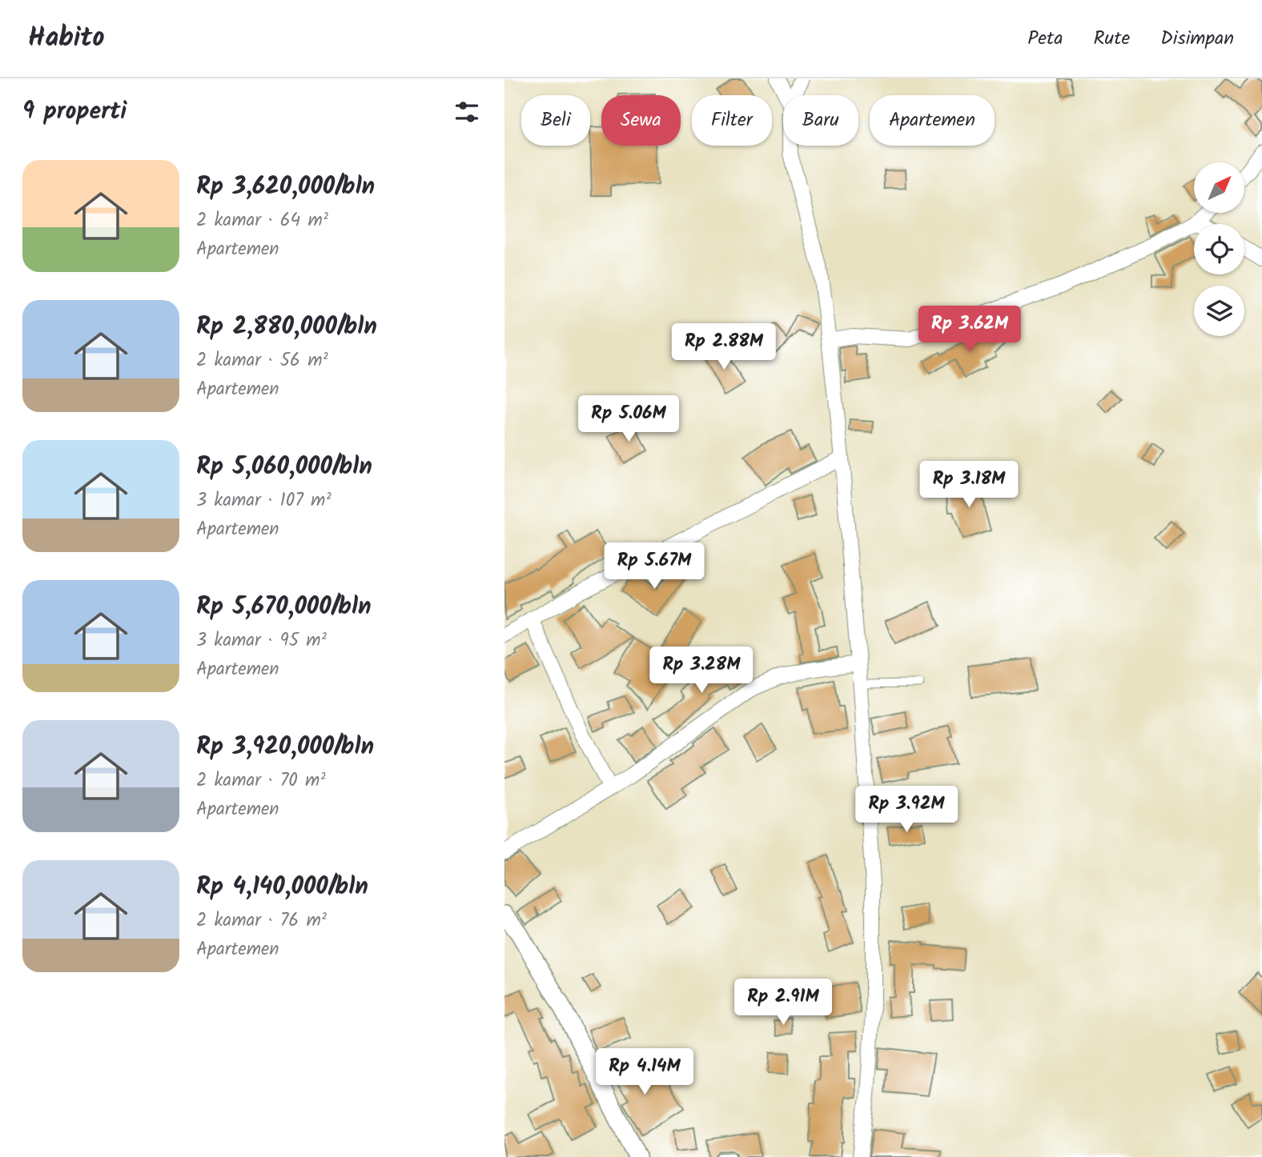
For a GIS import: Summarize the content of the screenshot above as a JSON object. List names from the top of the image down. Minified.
{"north":"top right","page":{"header":"Habito","nav":["Peta","Rute","Disimpan"],"heading":"9 properti","chip":["Beli","Sewa","Filter","Baru","Apartemen"],"list":[{"name":"Rp 3,620,000/bln","note":"2 kamar · 64 m² · Apartemen"},{"name":"Rp 2,880,000/bln","note":"2 kamar · 56 m² · Apartemen"},{"name":"Rp 5,060,000/bln","note":"3 kamar · 107 m² · Apartemen"},{"name":"Rp 5,670,000/bln","note":"3 kamar · 95 m² · Apartemen"},{"name":"Rp 3,920,000/bln","note":"2 kamar · 70 m² · Apartemen"},{"name":"Rp 4,140,000/bln","note":"2 kamar · 76 m² · Apartemen"}],"price":["Rp 3.62M","Rp 2.88M","Rp 5.06M","Rp 3.18M","Rp 5.67M","Rp 3.28M","Rp 3.92M","Rp 2.91M","Rp 4.14M"]}}
